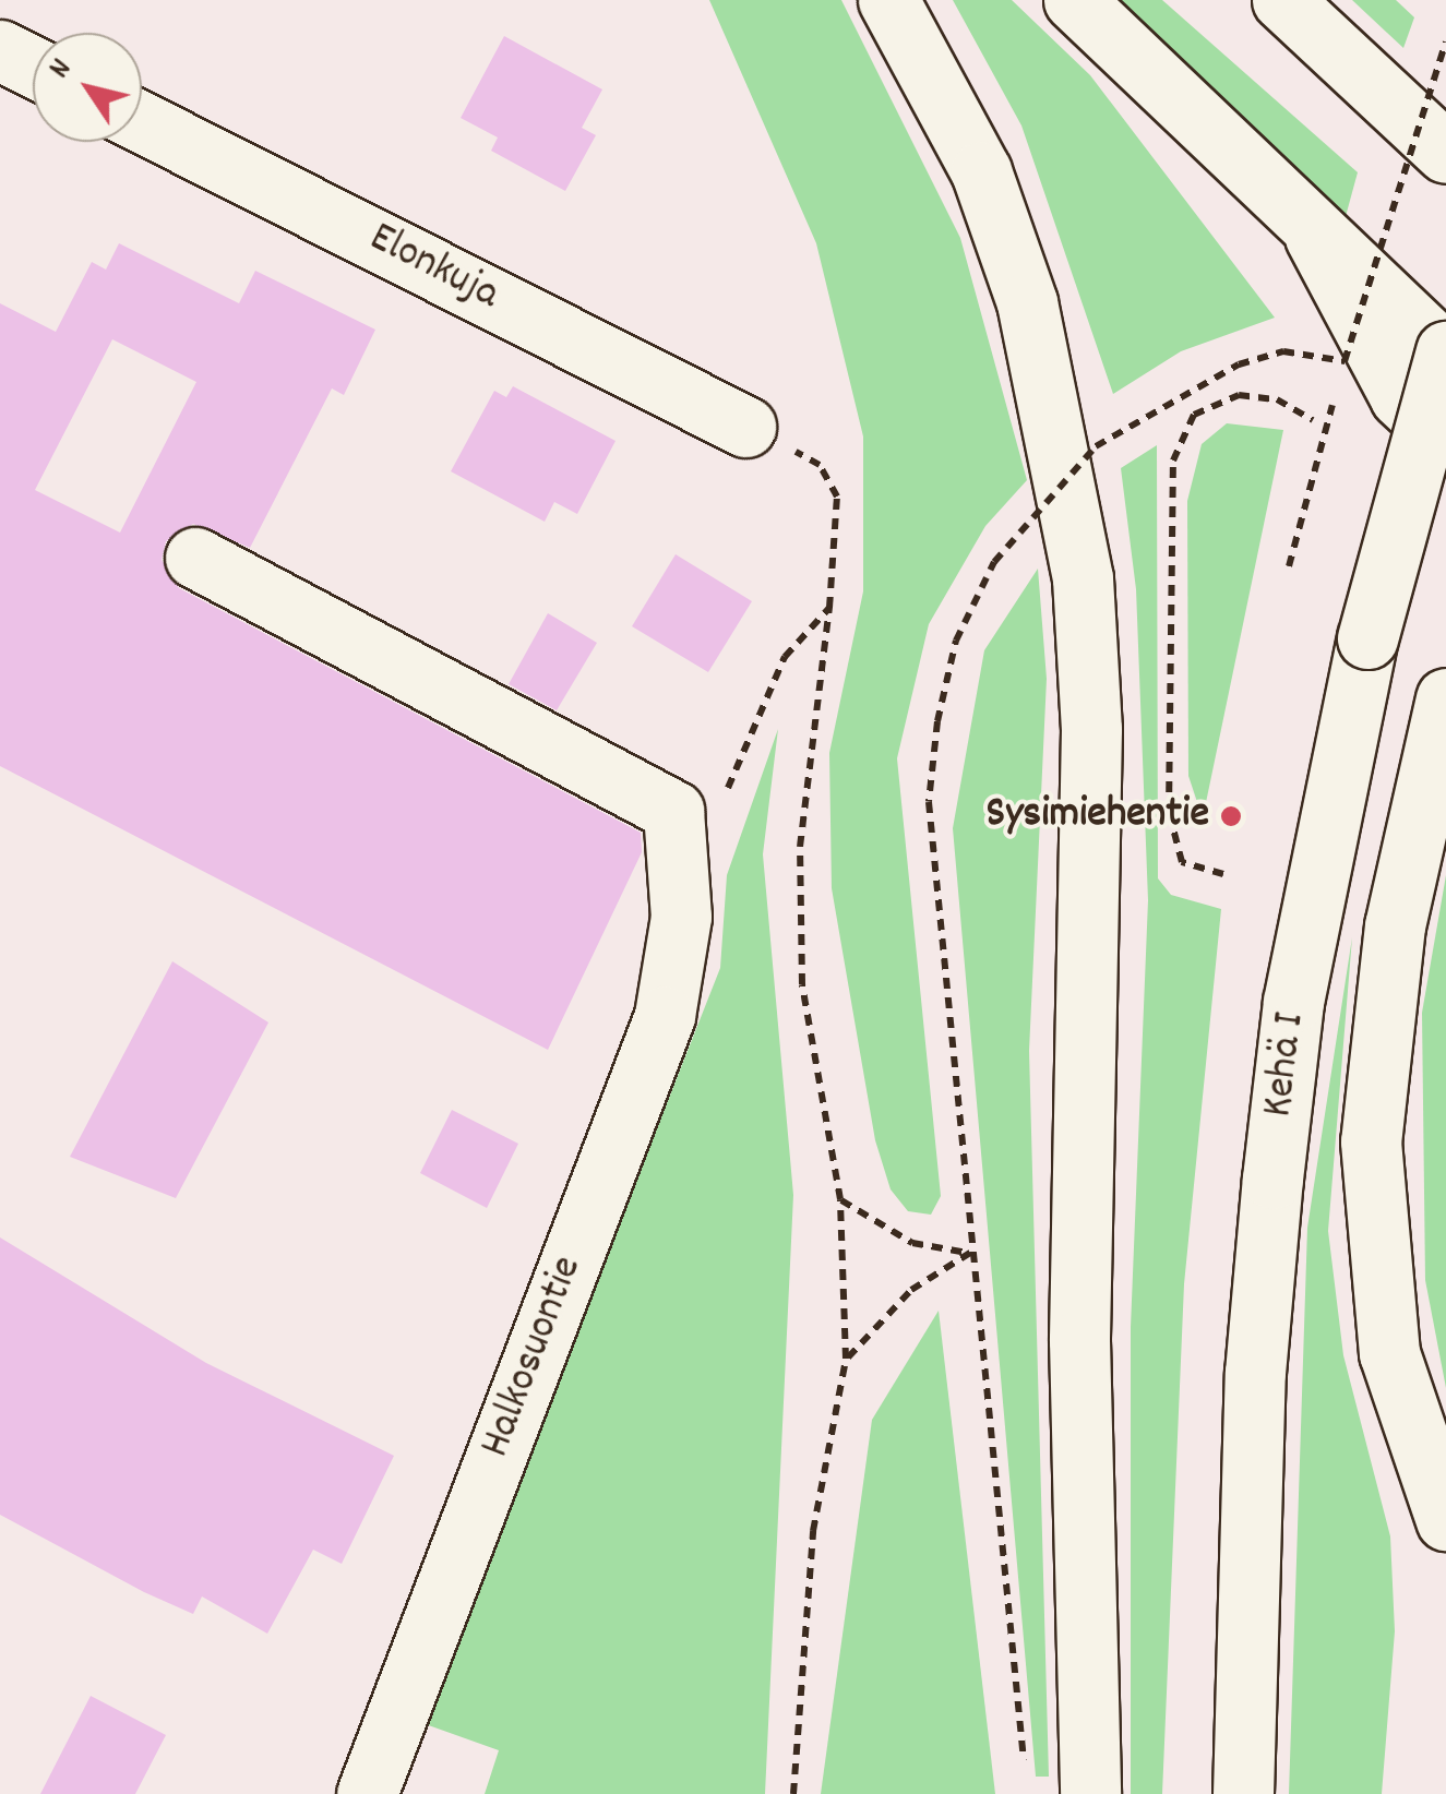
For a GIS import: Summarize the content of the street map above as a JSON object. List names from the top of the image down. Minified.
{"streets":{"main road":["Elonkuja","Kehä I","Halkosuontie"]},"places":["Sysimiehentie"],"north":"top left"}
